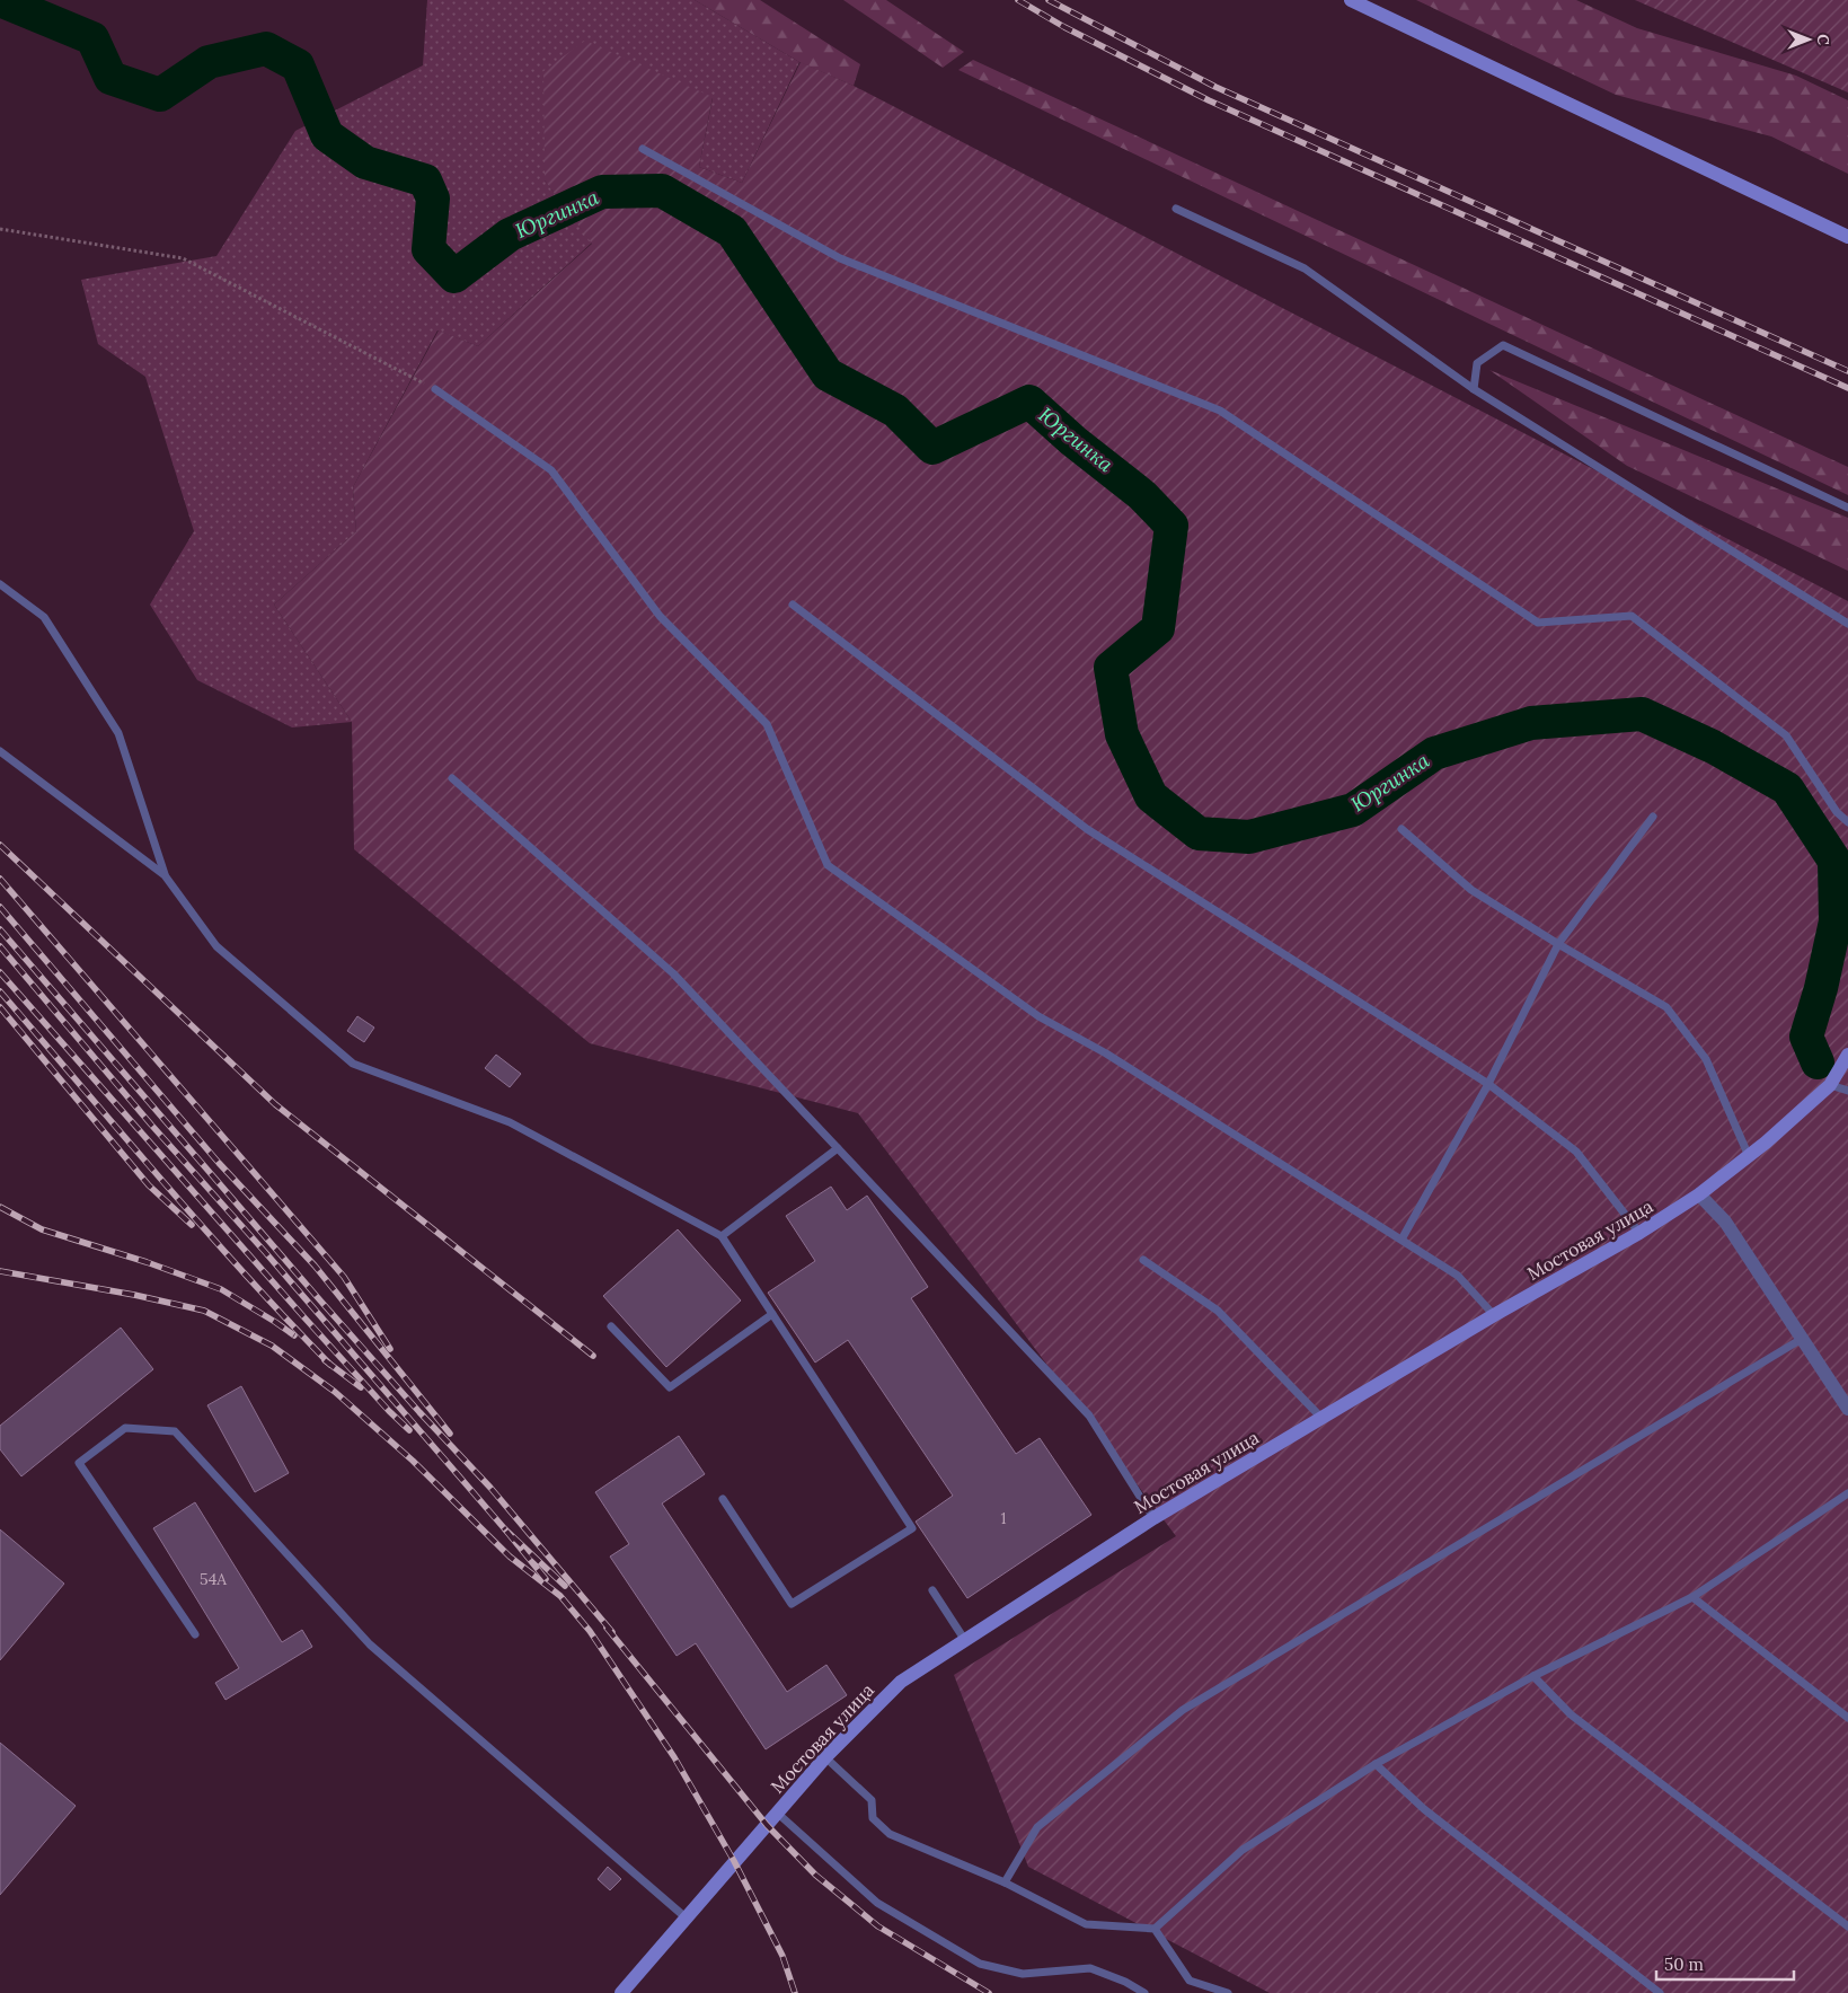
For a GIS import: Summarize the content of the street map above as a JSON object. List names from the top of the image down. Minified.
{"streets":{"street":["Мостовая улица"]},"water":["Юргинка"],"house_numbers":["1","54А"],"scale_bar":"50 m","north":"right"}
